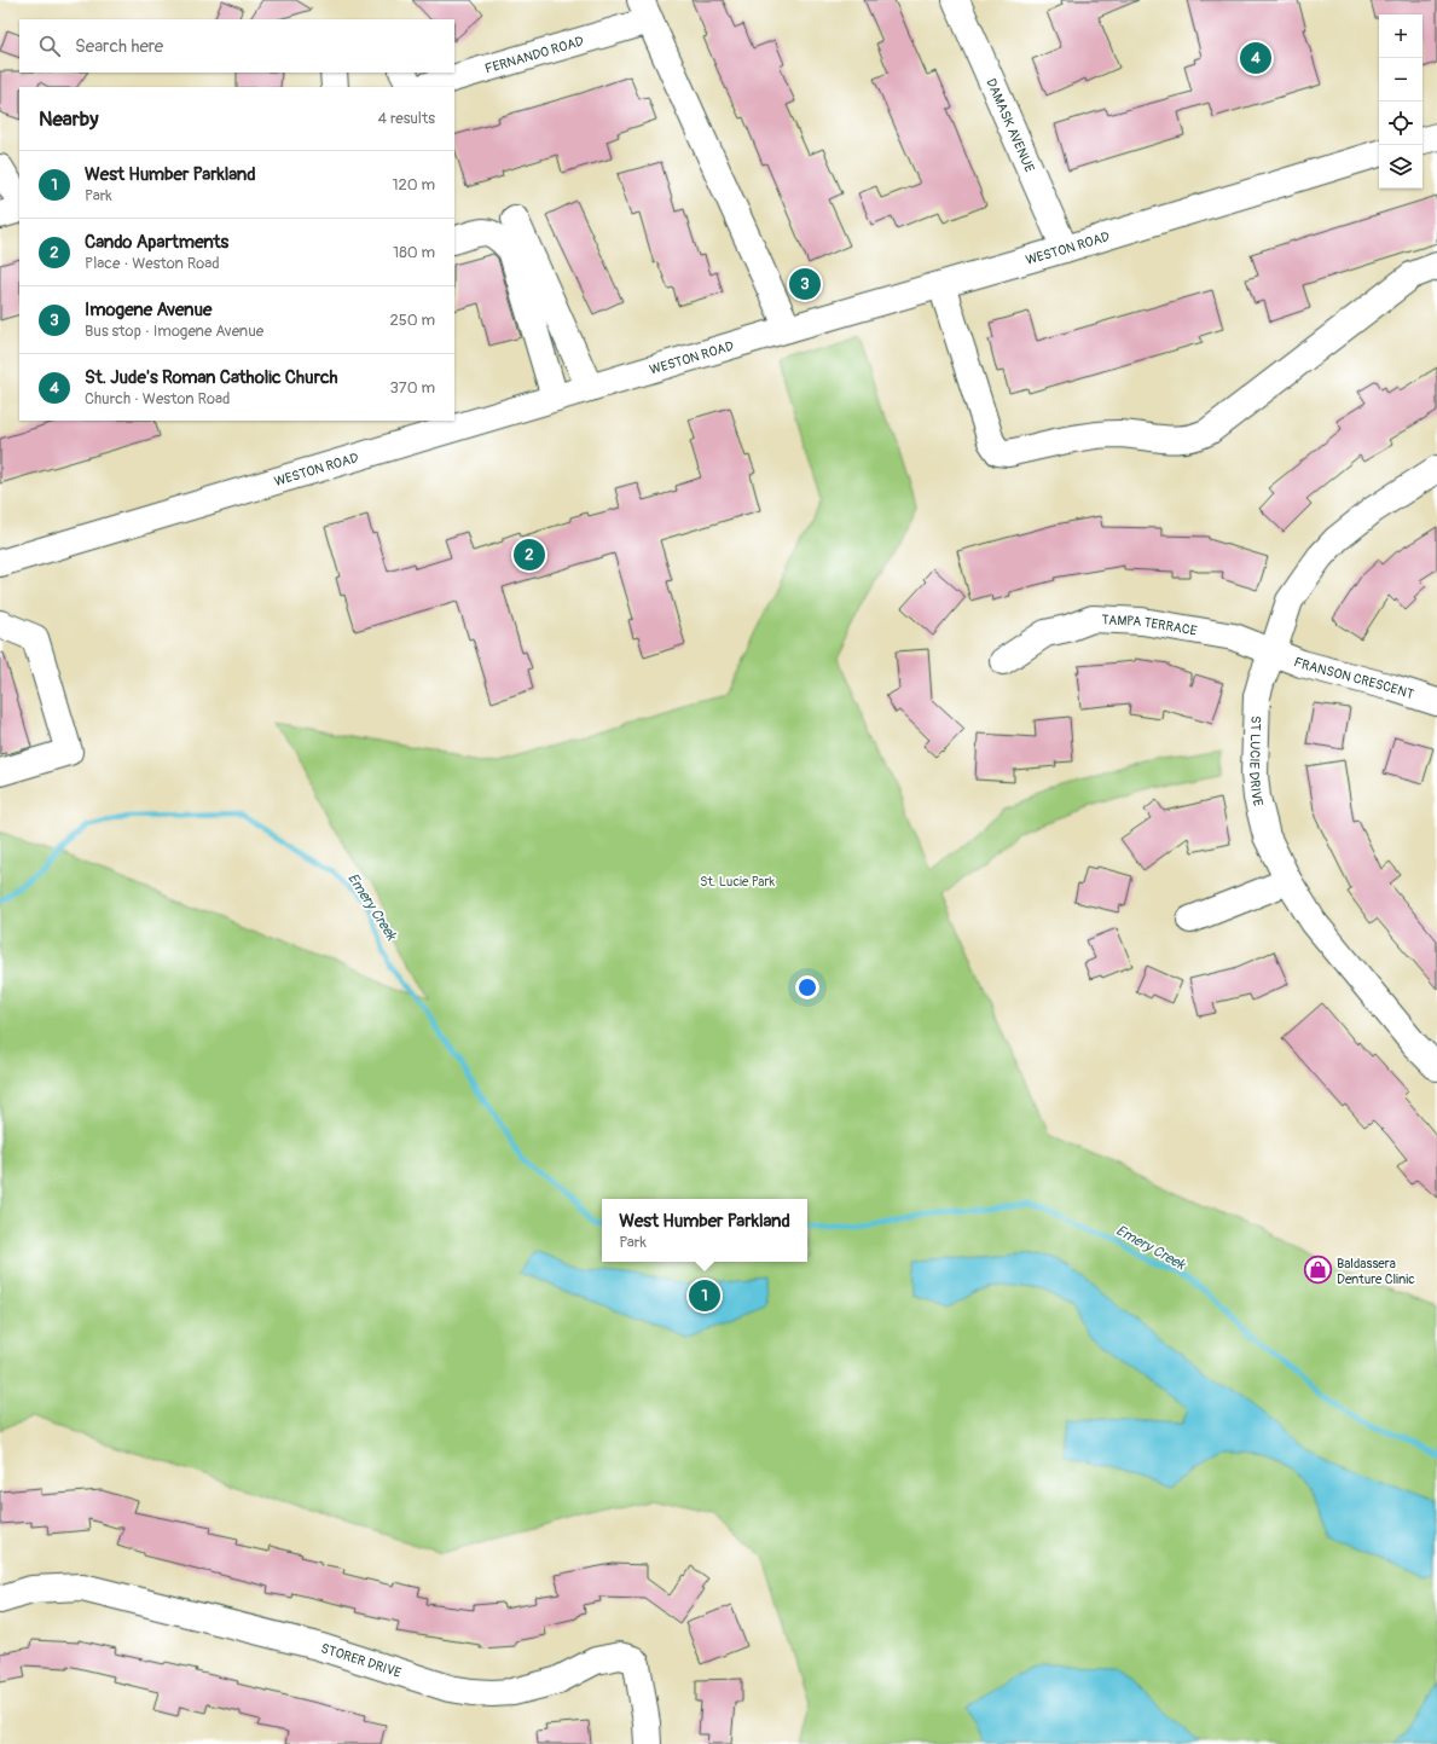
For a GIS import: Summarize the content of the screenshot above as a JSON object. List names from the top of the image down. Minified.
{"streets":{"street":["FERNANDO ROAD","DAMASK AVENUE","WESTON ROAD","TAMPA TERRACE","FRANSON CRESCENT","ST LUCIE DRIVE","STORER DRIVE"]},"crossings":[["DAMASK AVENUE","WESTON ROAD"],["TAMPA TERRACE","FRANSON CRESCENT"],["TAMPA TERRACE","ST LUCIE DRIVE"],["FRANSON CRESCENT","ST LUCIE DRIVE"]],"water":["Emery Creek"],"parks":["St. Lucie Park"],"places":{"shop":["Baldassera Denture Clinic"]},"page":{"map_buttons":["+","−"],"search":"Search here","pins":["4","3","2","1"],"heading":["Nearby","4 results"],"list":[{"mark":"1","name":"West Humber Parkland","note":"Park","value":"120 m"},{"mark":"2","name":"Cando Apartments","note":"Place · Weston Road","value":"180 m"},{"mark":"3","name":"Imogene Avenue","note":"Bus stop · Imogene Avenue","value":"250 m"},{"mark":"4","name":"St. Jude's Roman Catholic Church","note":"Church · Weston Road","value":"370 m"}],"popup":["West Humber Parkland","Park"]}}
